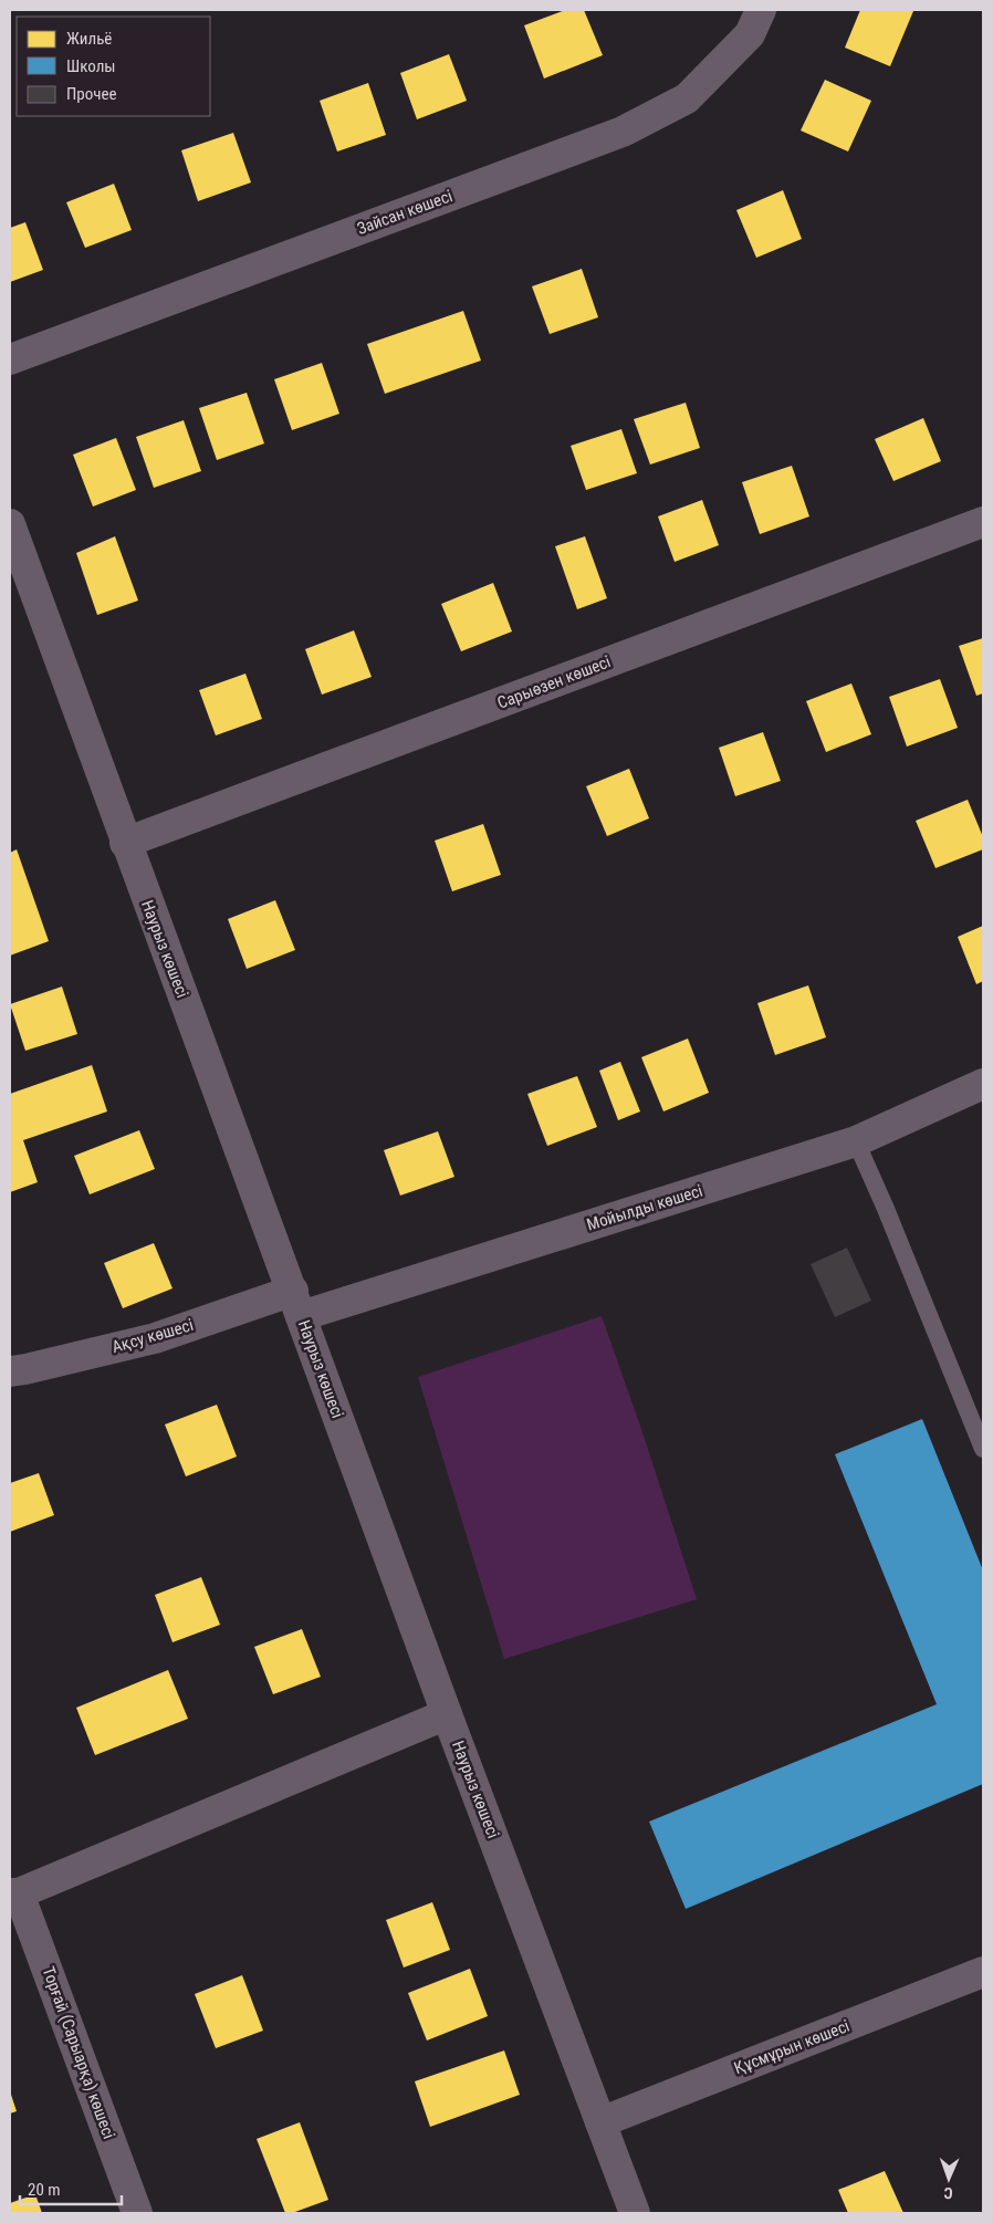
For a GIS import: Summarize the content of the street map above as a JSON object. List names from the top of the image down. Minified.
{"streets":{"street":["Зайсан көшесі","Сарыөзен көшесі","Наурыз көшесі","Мойылды көшесі","Ақсу көшесі","Құсмұрын көшесі","Торғай (Сарыарқа) көшесі"]},"crossings":[["Сарыөзен көшесі","Наурыз көшесі"],["Наурыз көшесі","Мойылды көшесі"],["Наурыз көшесі","Ақсу көшесі"],["Наурыз көшесі","Құсмұрын көшесі"],["Мойылды көшесі","Ақсу көшесі"]],"legend":["Жильё","Школы","Прочее"],"scale_bar":"20 m","north":"bottom"}
